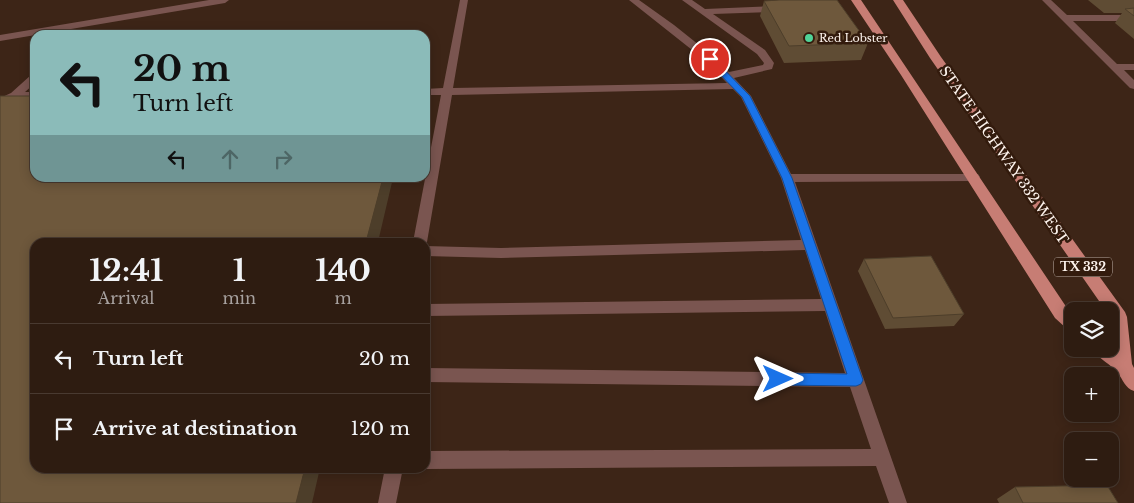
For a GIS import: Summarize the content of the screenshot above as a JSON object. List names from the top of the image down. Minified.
{"streets":{"main road":["STATE HIGHWAY 332 WEST","TX 332"]},"places":["Red Lobster"],"page":{"turn":["20 m","Turn left"],"eta":["12:41","Arrival","1","min","140","m"],"map_buttons":["+","−"],"list":[{"name":"Turn left","value":"20 m"},{"name":"Arrive at destination","value":"120 m"}]}}
